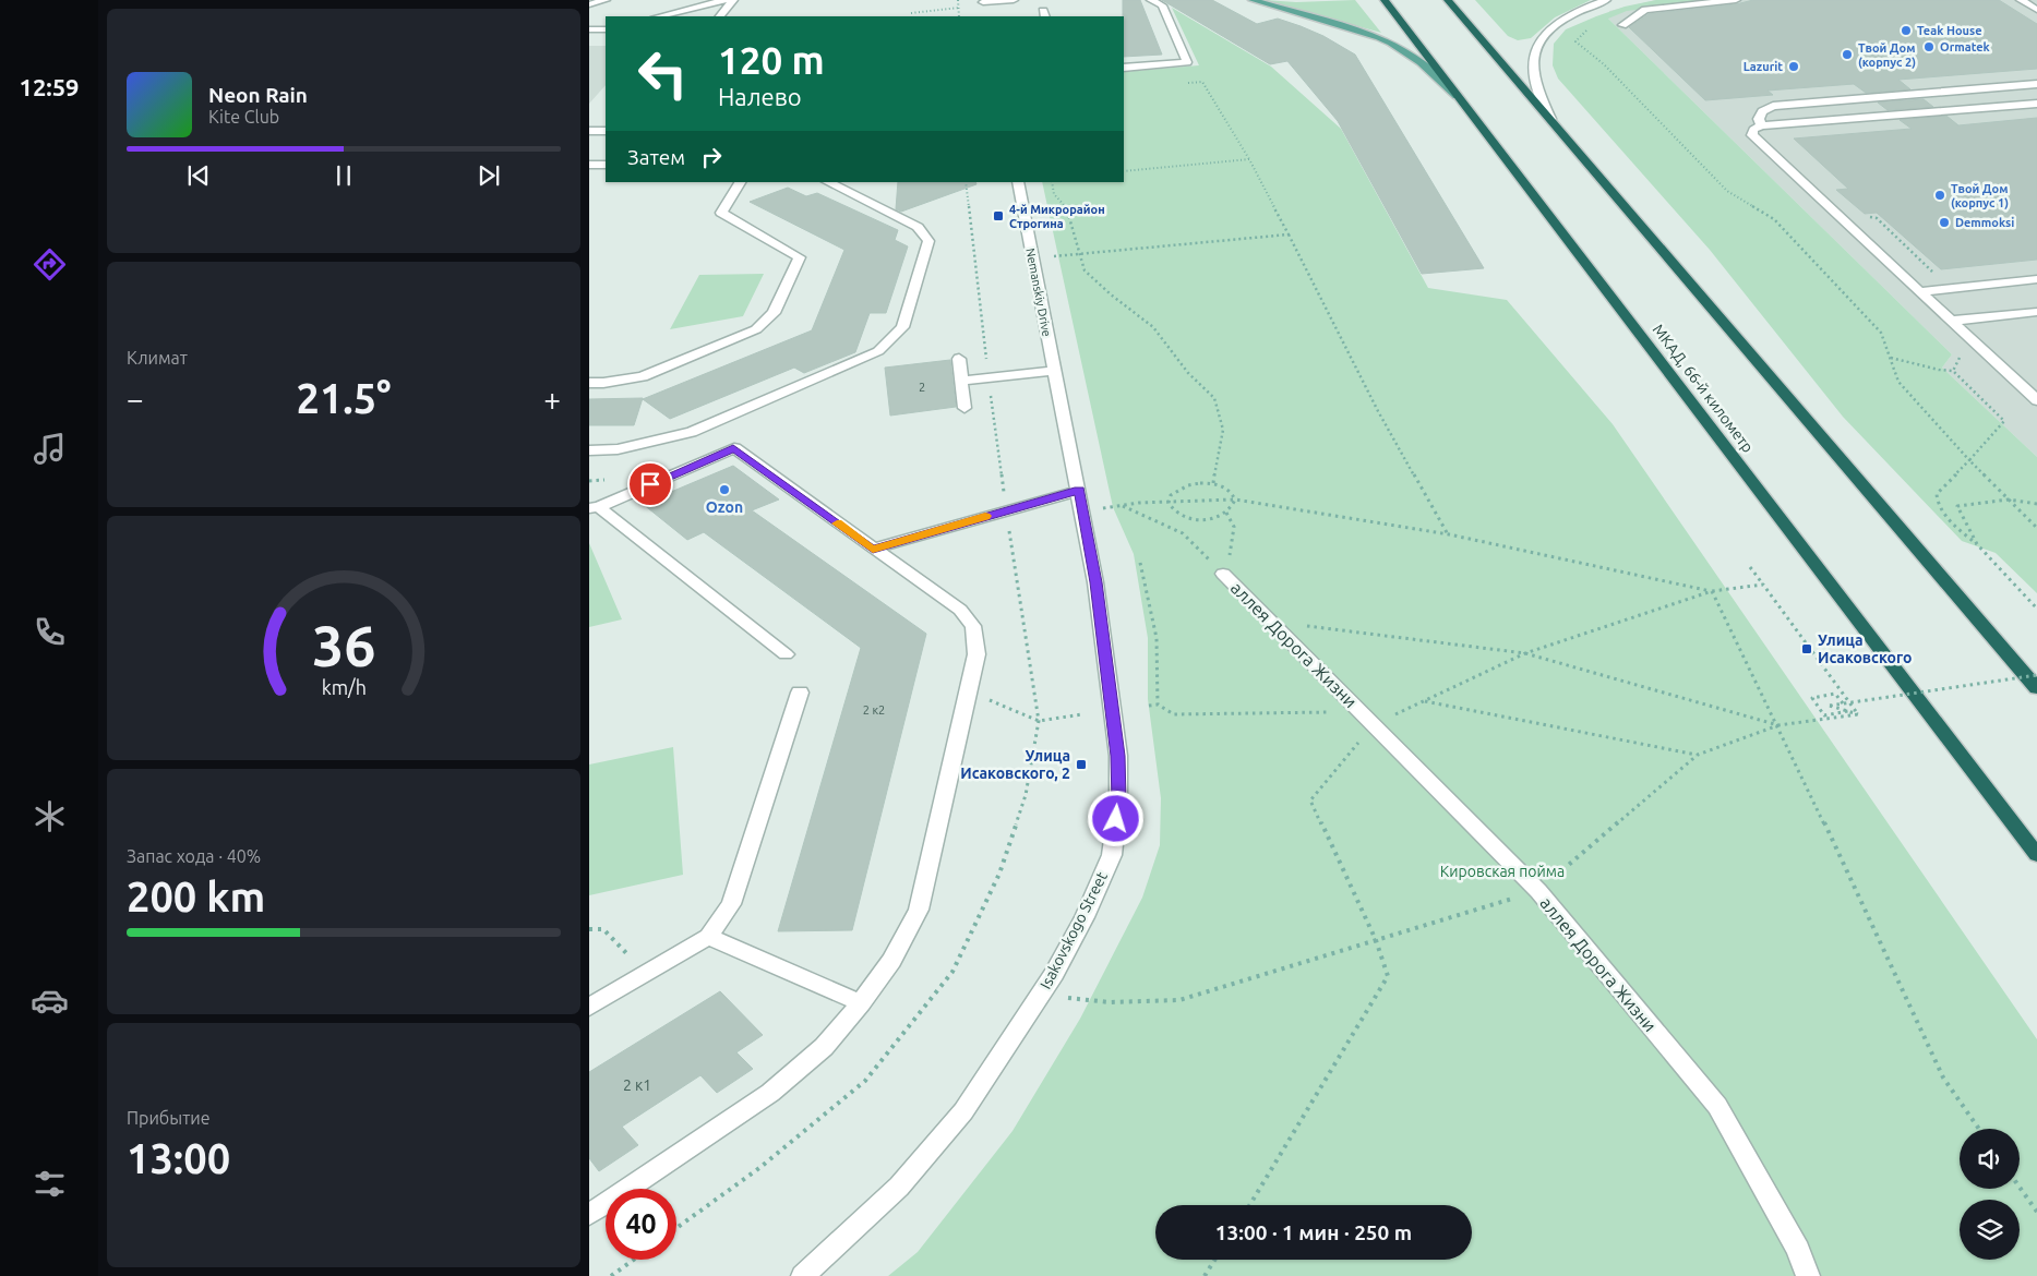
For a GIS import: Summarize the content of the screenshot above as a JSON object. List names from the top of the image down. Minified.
{"streets":{"highway":["МКАД, 66-й километр"],"street":["Nemanskiy Drive","аллея Дорога Жизни","Isakovskogo Street"]},"crossings":[["Nemanskiy Drive","Isakovskogo Street"]],"parks":["Кировская пойма"],"places":{"other":["Teak House","Ormatek","Твой Дом (корпус 2)","Lazurit","Твой Дом (корпус 1)","Demmoksi","Ozon"],"transit":["4-й Микрорайон Строгина","Улица Исаковского","Улица Исаковского, 2"]},"house_numbers":["2","2 к2","2 к1"],"page":{"tabs":"12:59","turn":["120 m","Налево"],"song":["Neon Rain","Kite Club"],"then":"Затем","tile":["Климат",["Запас хода · 40%","200 km"],["Прибытие","13:00"]],"heat":["−","21.5°","+"],"limit":"40","trip":"13:00 · 1 мин · 250 m","gauge":["36","km/h"]}}
